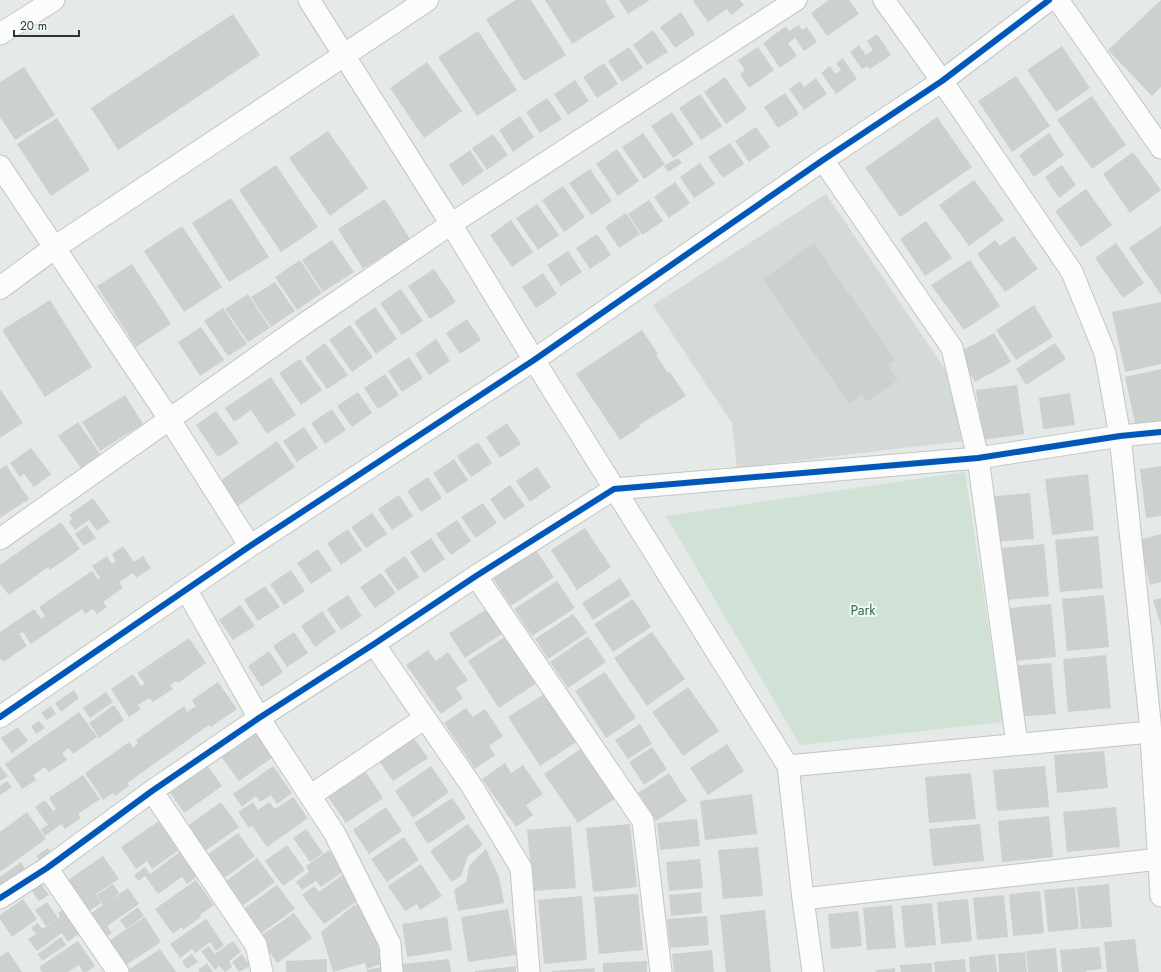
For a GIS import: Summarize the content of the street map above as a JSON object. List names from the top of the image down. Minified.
{"parks":["Park"],"scale_bar":"20 m"}
